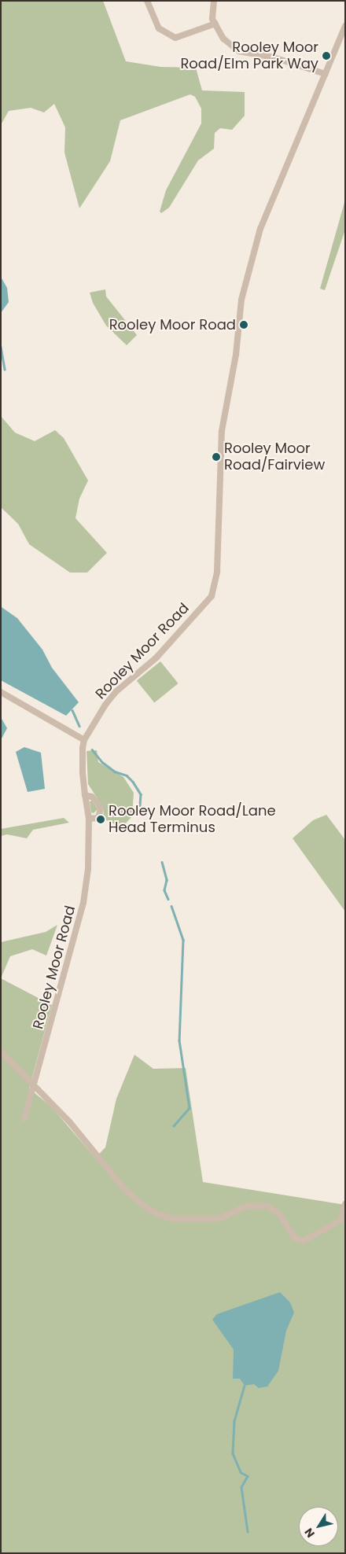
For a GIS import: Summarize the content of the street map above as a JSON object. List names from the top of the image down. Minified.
{"streets":{"street":["Rooley Moor Road"]},"places":["Rooley Moor Road/Elm Park Way","Rooley Moor Road","Rooley Moor Road/Fairview","Rooley Moor Road/Lane Head Terminus"],"north":"bottom left"}
